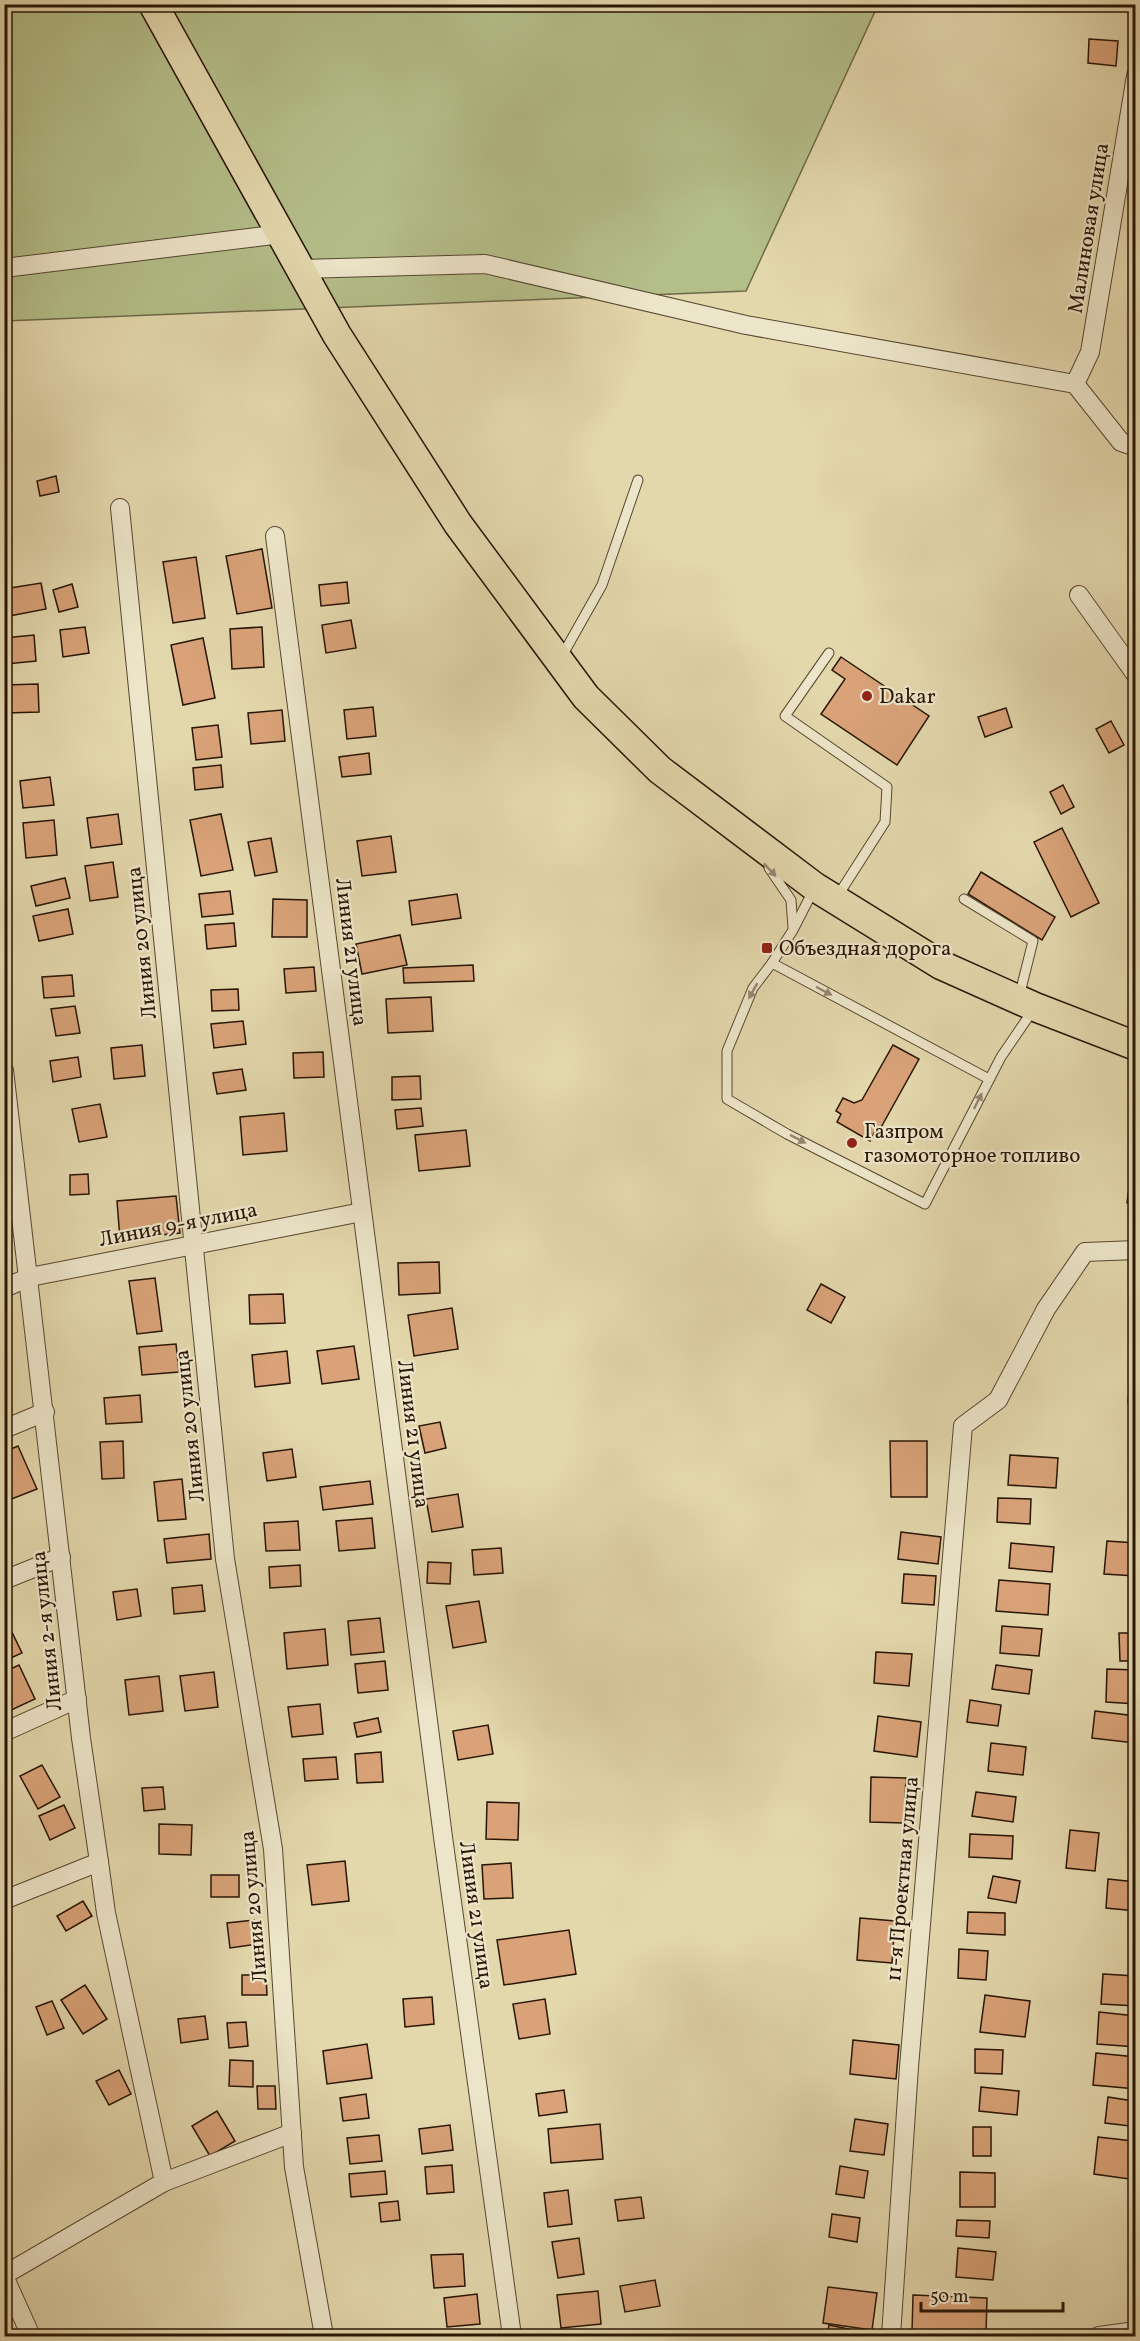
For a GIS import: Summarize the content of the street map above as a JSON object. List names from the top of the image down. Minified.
{"streets":{"street":["Малиновая улица","Линия 20 улица","Линия 21 улица","Линия 9-я улица","Линия 2-я улица","11-я Проектная улица"]},"crossings":[["Линия 20 улица","Линия 9-я улица"],["Линия 21 улица","Линия 9-я улица"],["Линия 9-я улица","Линия 2-я улица"]],"places":{"other":["Dakar","Газпром газомоторное топливо"],"transit":["Объездная дорога"]},"scale_bar":"50 m"}
